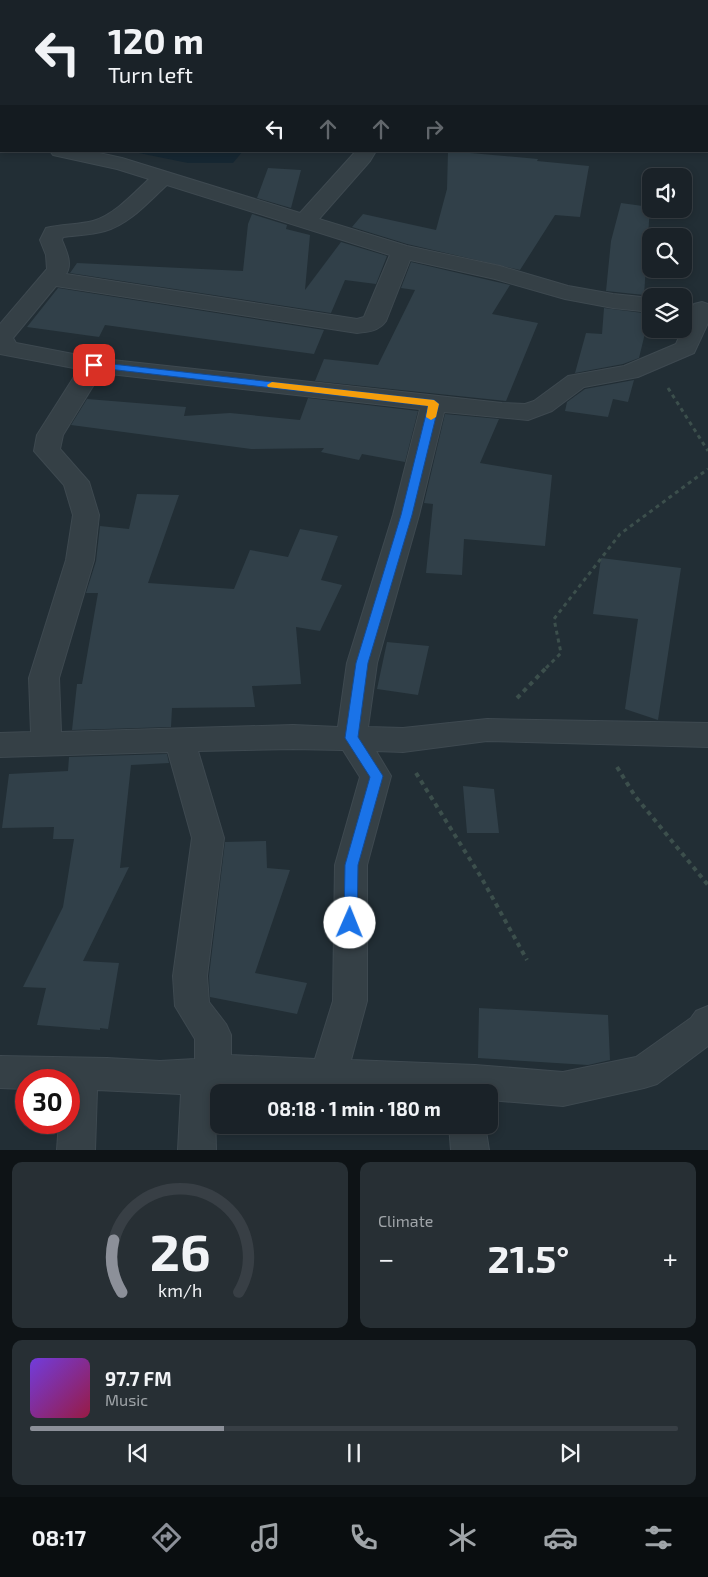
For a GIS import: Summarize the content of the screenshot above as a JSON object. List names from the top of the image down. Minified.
{"page":{"turn":["120 m","Turn left"],"limit":"30","trip":"08:18 · 1 min · 180 m","tile":"Climate","heat":["−","21.5°","+"],"song":["97.7 FM","Music"],"tabs":"08:17","gauge":["26","km/h"]}}
